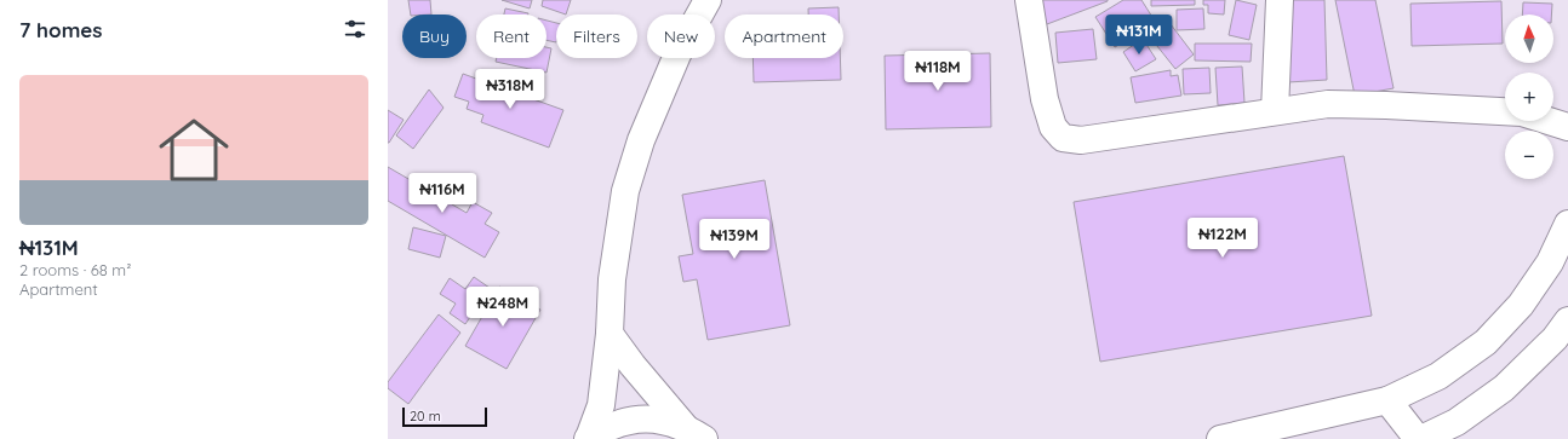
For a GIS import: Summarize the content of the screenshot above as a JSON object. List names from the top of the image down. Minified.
{"scale_bar":"20 m","north":"top","page":{"heading":"7 homes","map_buttons":["+","−"],"price":["₦131M","₦118M","₦318M","₦116M","₦122M","₦139M","₦248M"],"chip":["Buy","Rent","Filters","New","Apartment"],"list":[{"name":"₦131M","note":"2 rooms · 68 m² · Apartment"}],"scale":"20 m"}}
